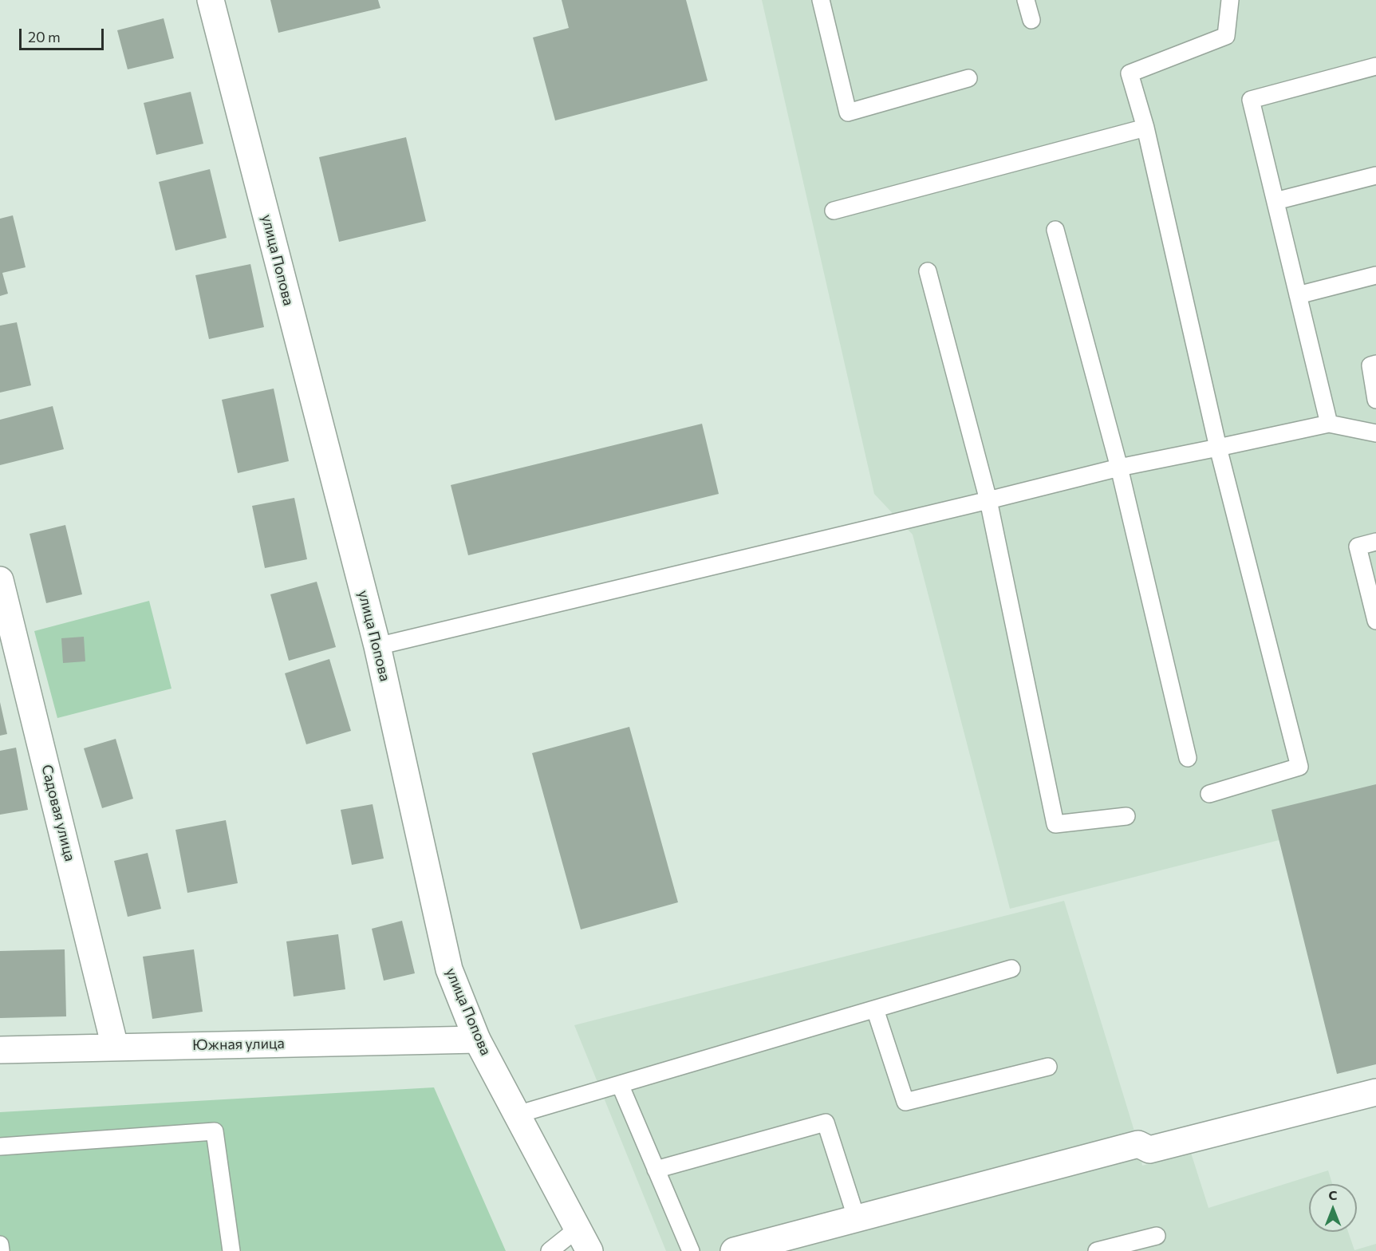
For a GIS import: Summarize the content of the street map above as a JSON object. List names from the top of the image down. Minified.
{"streets":{"street":["улица Попова","Садовая улица","Южная улица"]},"crossings":[["улица Попова","Южная улица"],["Садовая улица","Южная улица"]],"scale_bar":"20 m","north":"top"}
